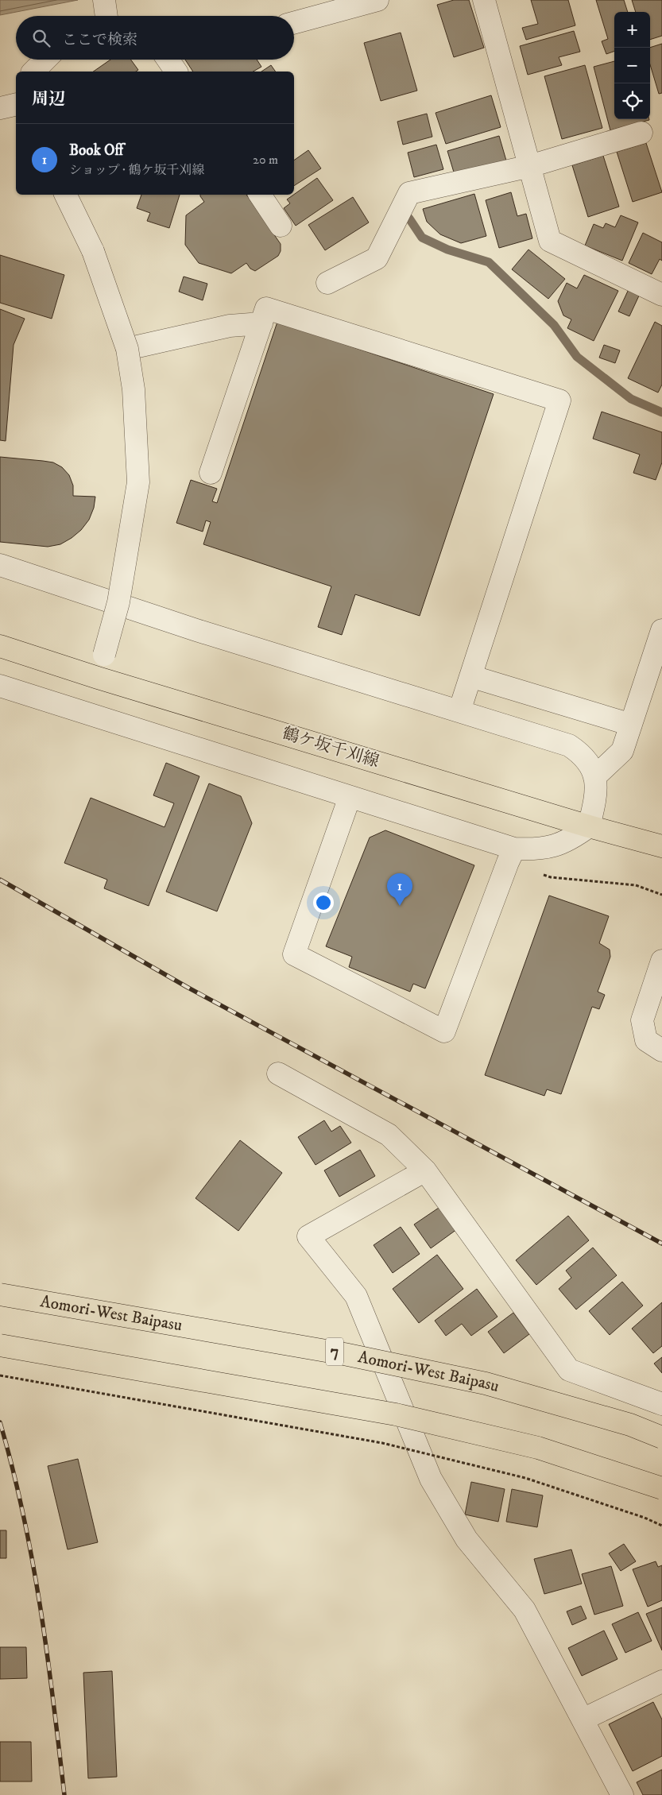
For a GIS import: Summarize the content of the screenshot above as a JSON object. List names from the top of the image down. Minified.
{"streets":{"main road":["鶴ケ坂千刈線","Aomori-West Baipasu","7"]},"page":{"map_buttons":["+","−"],"search":"ここで検索","heading":"周辺","list":[{"mark":"1","name":"Book Off","note":"ショップ · 鶴ケ坂千刈線","value":"20 m"}],"pins":"1"}}
